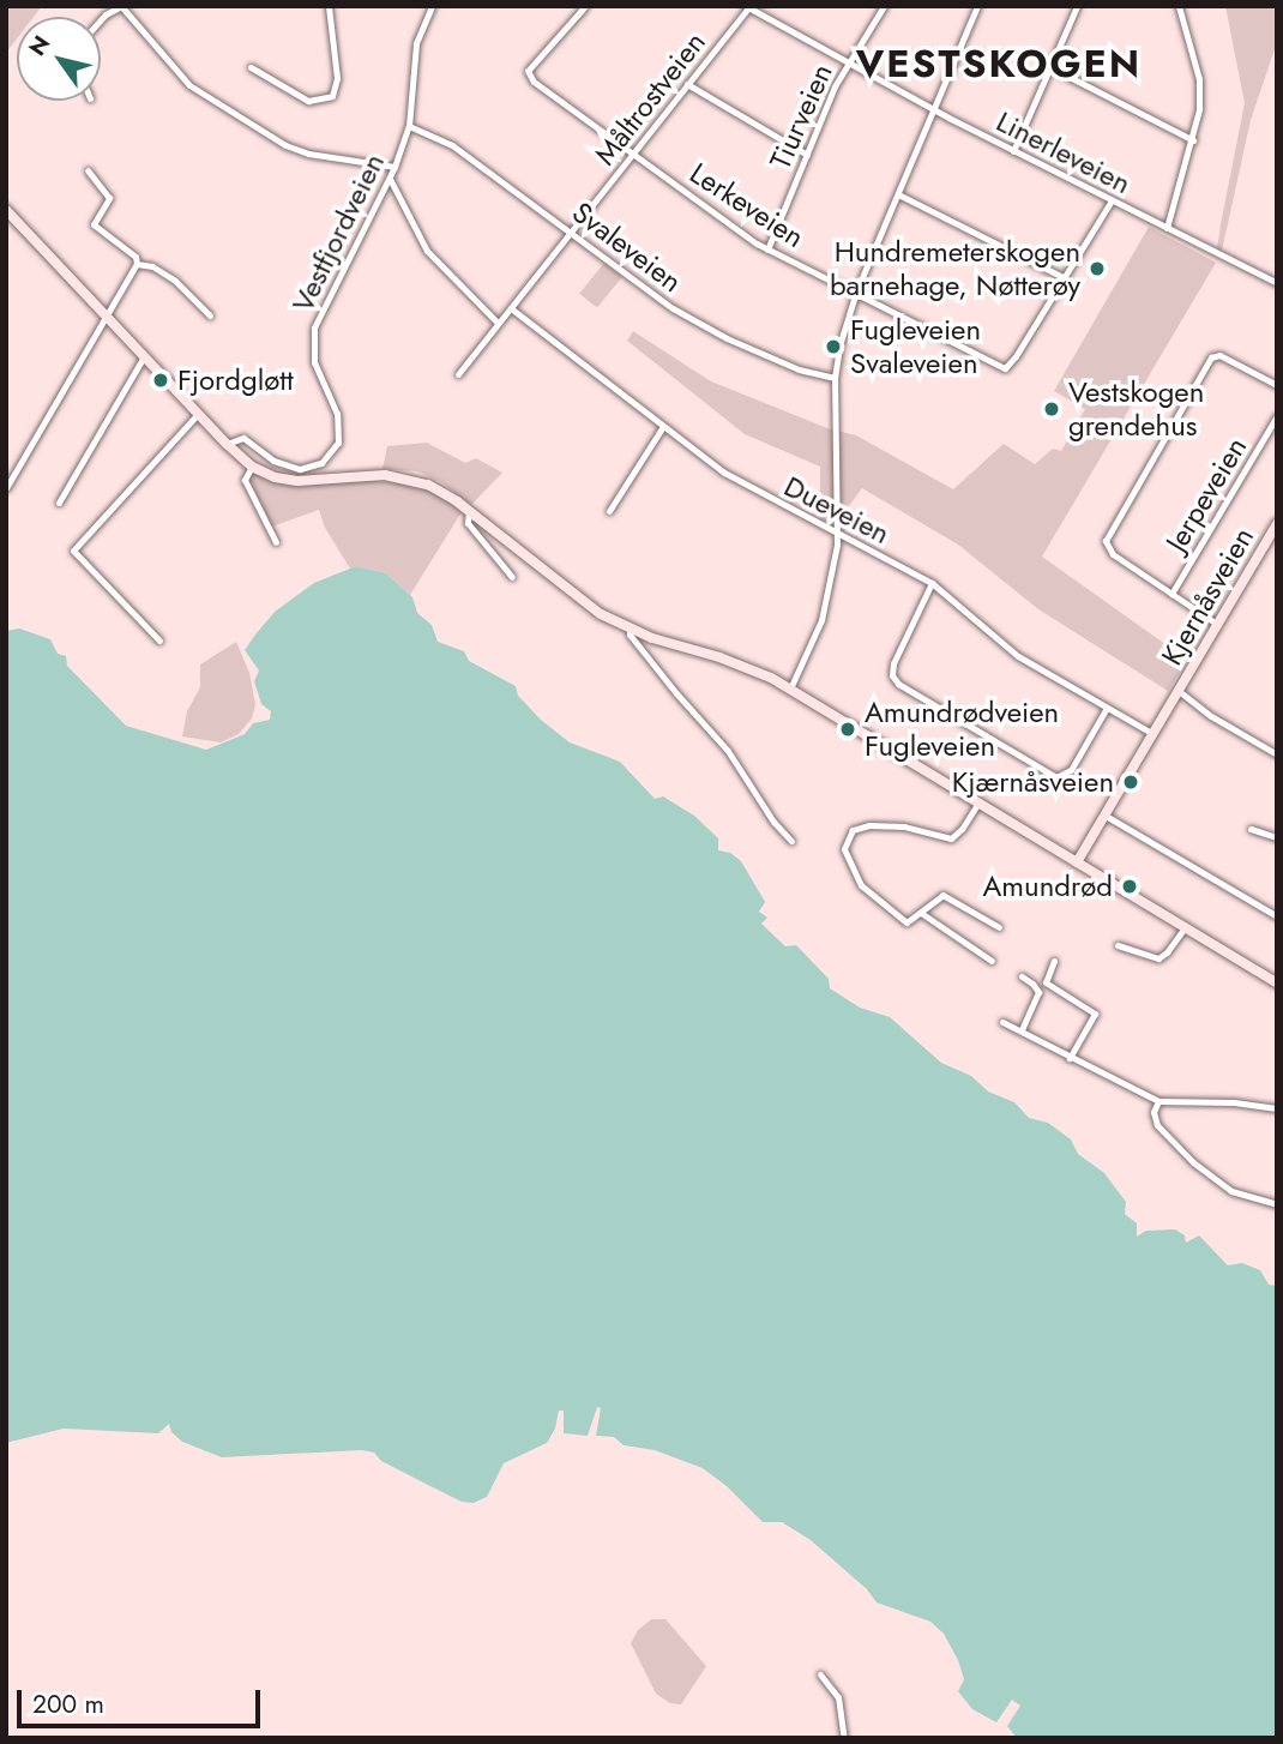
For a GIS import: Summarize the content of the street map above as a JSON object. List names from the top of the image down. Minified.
{"streets":{"main road":["Kjernåsveien"],"street":["Måltrostveien","Tiurveien","Linerleveien","Lerkeveien","Vestfjordveien","Svaleveien","Jerpeveien","Dueveien"]},"crossings":[["Måltrostveien","Linerleveien"],["Måltrostveien","Lerkeveien"],["Måltrostveien","Svaleveien"],["Måltrostveien","Dueveien"],["Tiurveien","Linerleveien"],["Tiurveien","Lerkeveien"],["Linerleveien","Lerkeveien"],["Vestfjordveien","Svaleveien"],["Dueveien","Kjernåsveien"]],"districts":["VESTSKOGEN"],"places":["Hundremeterskogen barnehage, Nøtterøy","Fugleveien Svaleveien","Fjordgløtt","Vestskogen grendehus","Amundrødveien Fugleveien","Kjærnåsveien","Amundrød"],"scale_bar":"200 m","north":"top left"}
